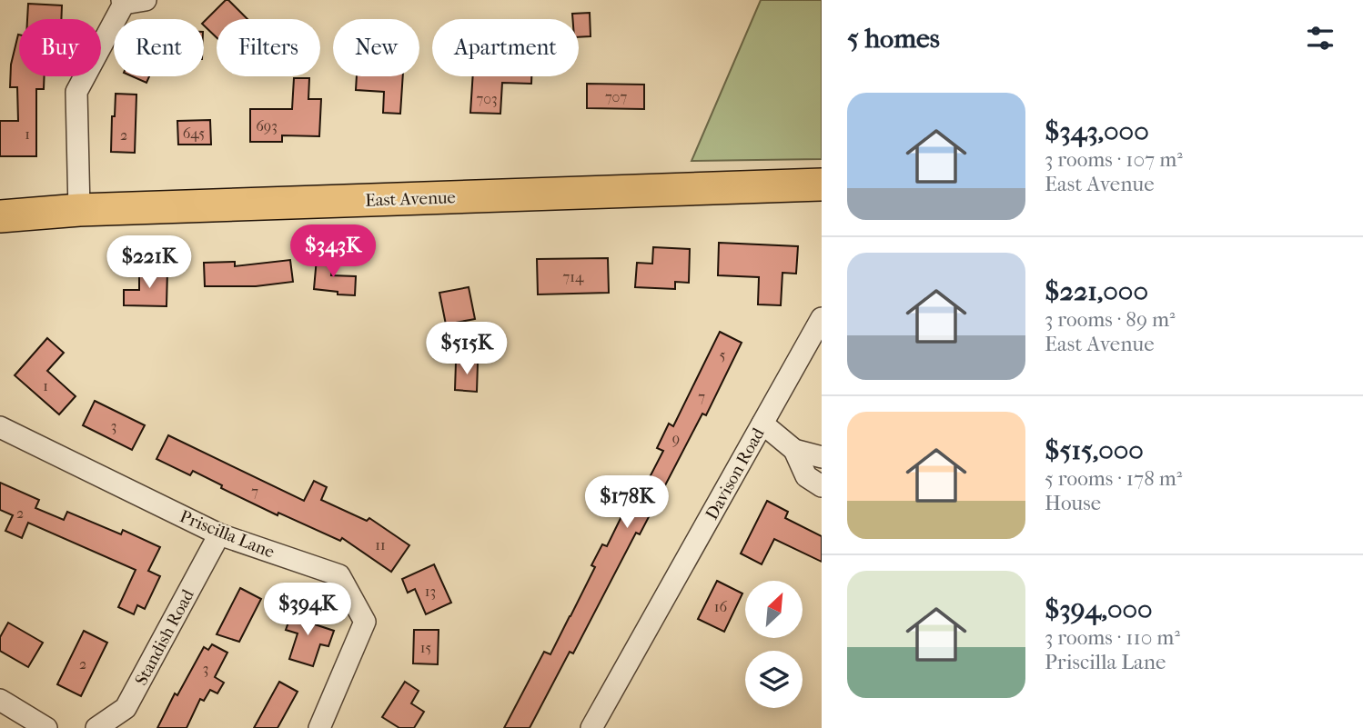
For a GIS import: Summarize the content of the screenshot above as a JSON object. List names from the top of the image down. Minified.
{"streets":{"highway":["East Avenue"],"street":["Davison Road","Priscilla Lane","Standish Road"]},"crossings":[["Priscilla Lane","Standish Road"]],"house_numbers":["707","703","693","645","1","2","714","5","1","7","3","9","7","2","11","13","16","15","2","3"],"north":"top right","page":{"heading":"5 homes","chip":["Buy","Rent","Filters","New","Apartment"],"list":[{"name":"$343,000","note":"3 rooms · 107 m² · East Avenue"},{"name":"$221,000","note":"3 rooms · 89 m² · East Avenue"},{"name":"$515,000","note":"5 rooms · 178 m² · House"},{"name":"$394,000","note":"3 rooms · 110 m² · Priscilla Lane"}],"price":["$343K","$221K","$515K","$178K","$394K"]}}
